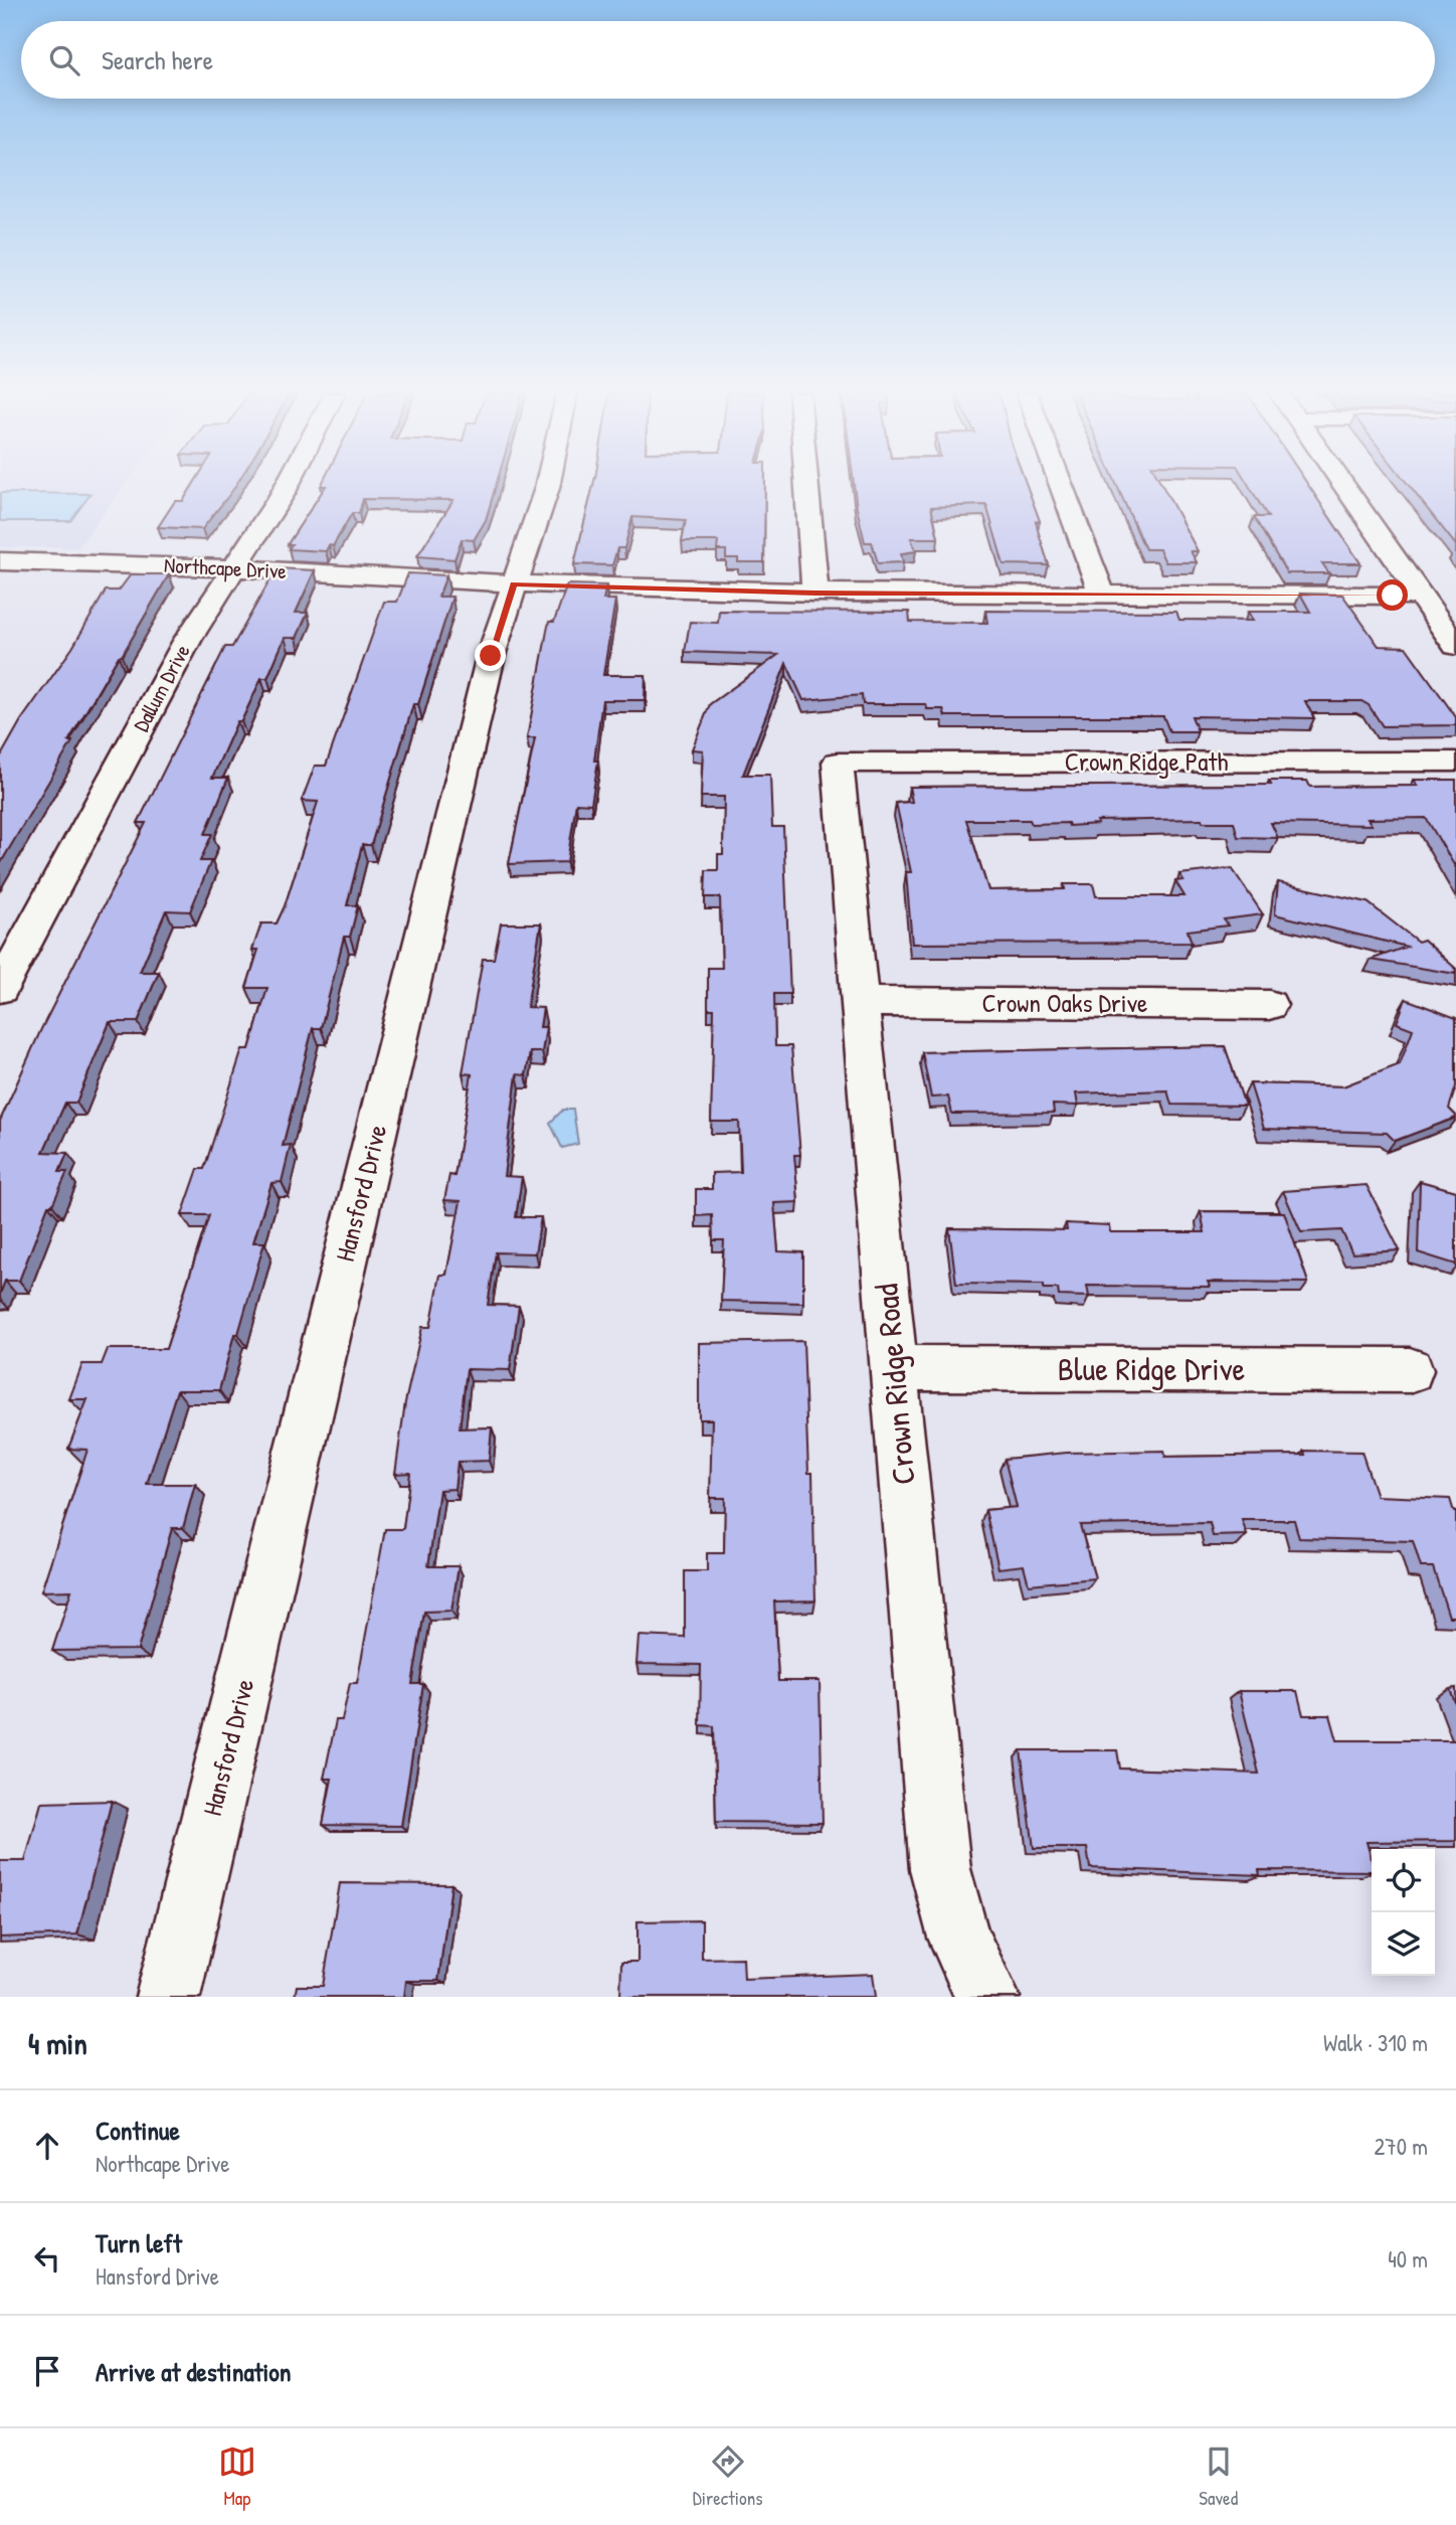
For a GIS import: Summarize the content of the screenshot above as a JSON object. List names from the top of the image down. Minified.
{"streets":{"street":["Northcape Drive","Dallum Drive","Crown Ridge Path","Crown Oaks Drive","Hansford Drive","Blue Ridge Drive","Crown Ridge Road"]},"crossings":[["Northcape Drive","Dallum Drive"],["Northcape Drive","Hansford Drive"],["Crown Ridge Path","Crown Ridge Road"],["Crown Oaks Drive","Crown Ridge Road"],["Blue Ridge Drive","Crown Ridge Road"]],"page":{"search":"Search here","heading":["4 min","Walk · 310 m"],"list":[["Continue","Northcape Drive","270 m"],["Turn left","Hansford Drive","40 m"],"Arrive at destination"],"nav":["Map","Directions","Saved"]}}
